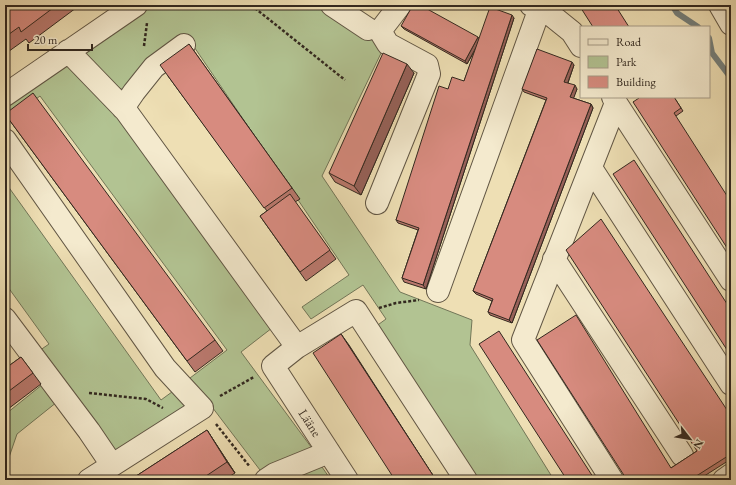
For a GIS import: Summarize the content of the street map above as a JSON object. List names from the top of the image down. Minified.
{"streets":{"street":["Lääne"]},"legend":["Road","Park","Building"],"scale_bar":"20 m","north":"bottom right"}
